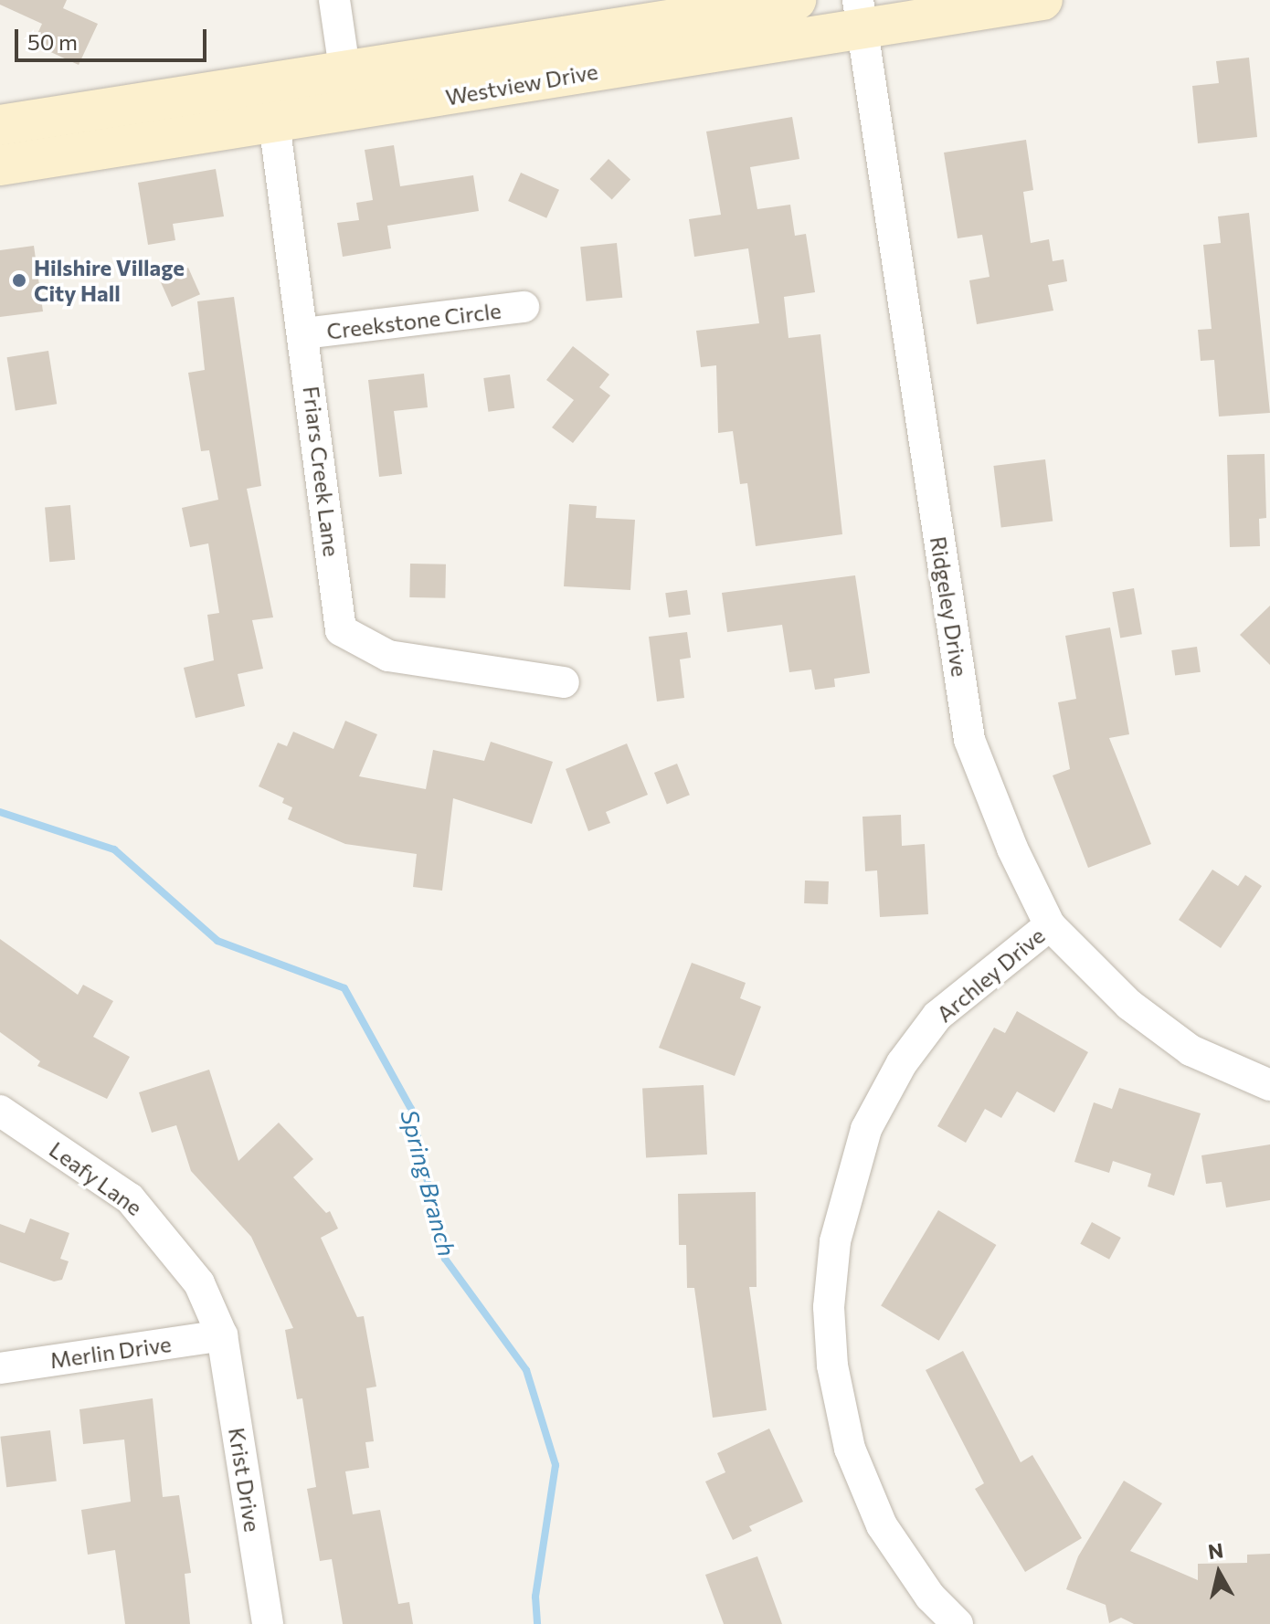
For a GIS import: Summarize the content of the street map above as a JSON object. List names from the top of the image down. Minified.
{"streets":{"main road":["Westview Drive"],"street":["Creekstone Circle","Friars Creek Lane","Ridgeley Drive","Archley Drive","Leafy Lane","Merlin Drive","Krist Drive"]},"crossings":[["Westview Drive","Friars Creek Lane"],["Westview Drive","Ridgeley Drive"],["Creekstone Circle","Friars Creek Lane"],["Ridgeley Drive","Archley Drive"],["Leafy Lane","Merlin Drive"],["Leafy Lane","Krist Drive"],["Merlin Drive","Krist Drive"]],"water":["Spring Branch"],"places":["Hilshire Village City Hall"],"scale_bar":"50 m","north":"top"}
